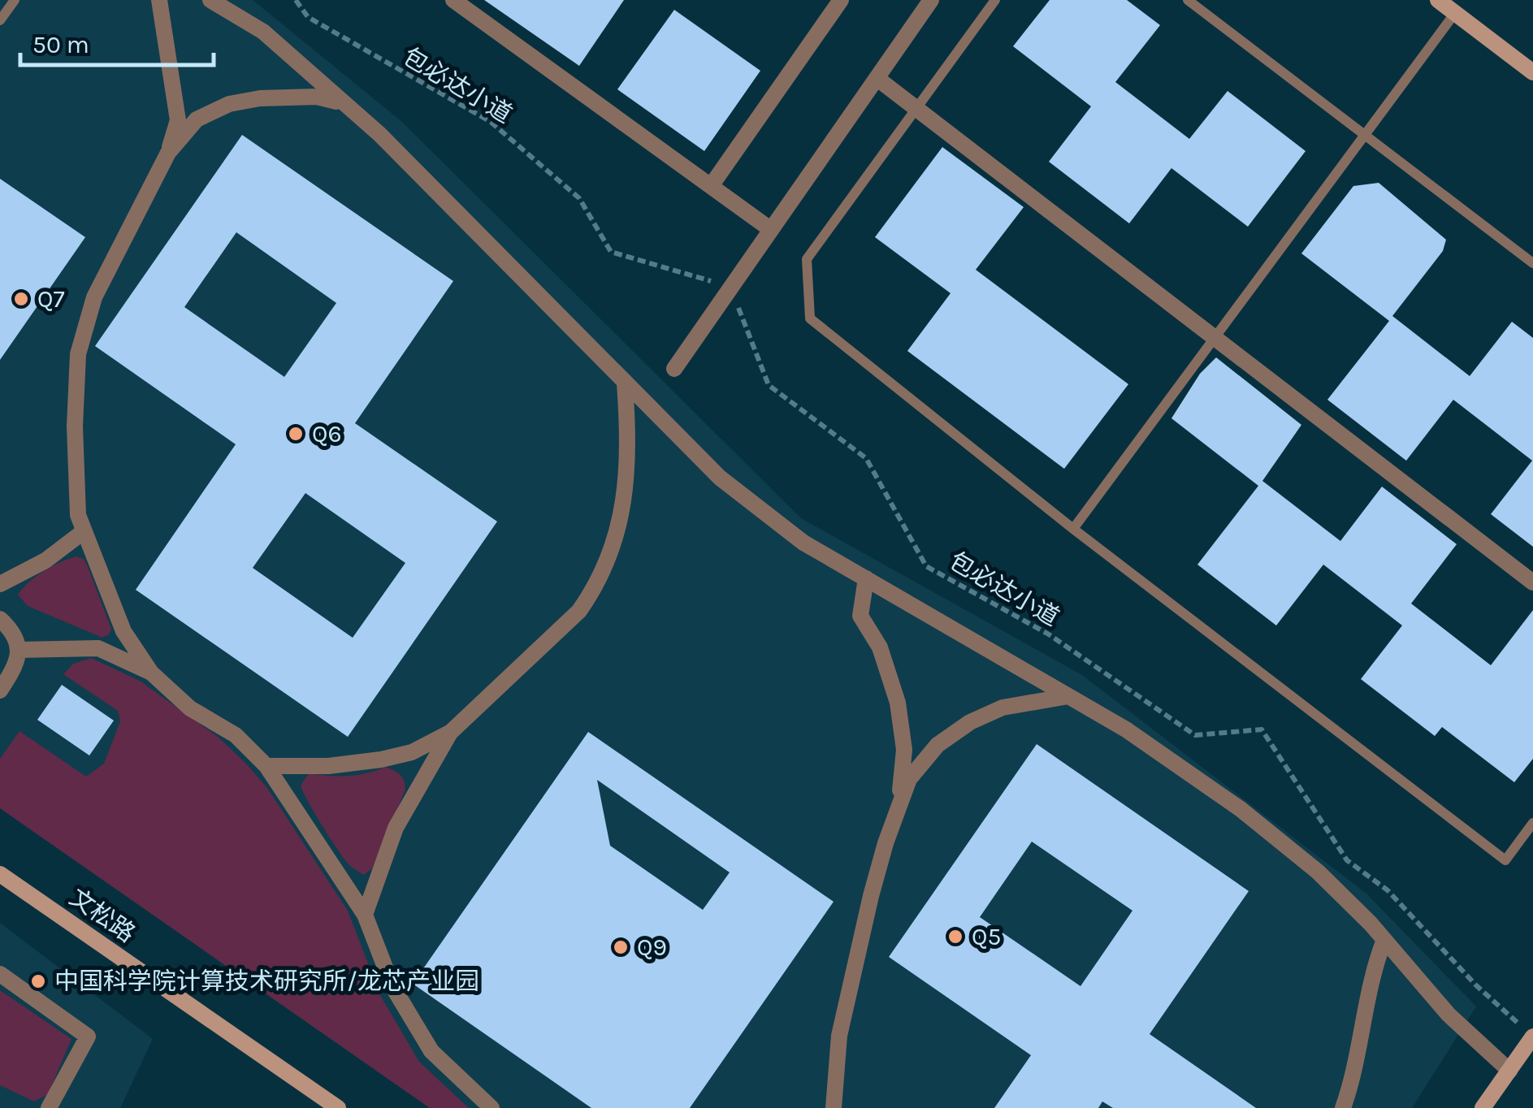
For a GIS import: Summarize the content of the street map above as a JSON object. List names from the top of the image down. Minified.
{"streets":{"street":["文松路"],"path":["包必达小道"]},"places":["Q7","Q6","Q5","Q9","中国科学院计算技术研究所/龙芯产业园"],"scale_bar":"50 m"}
